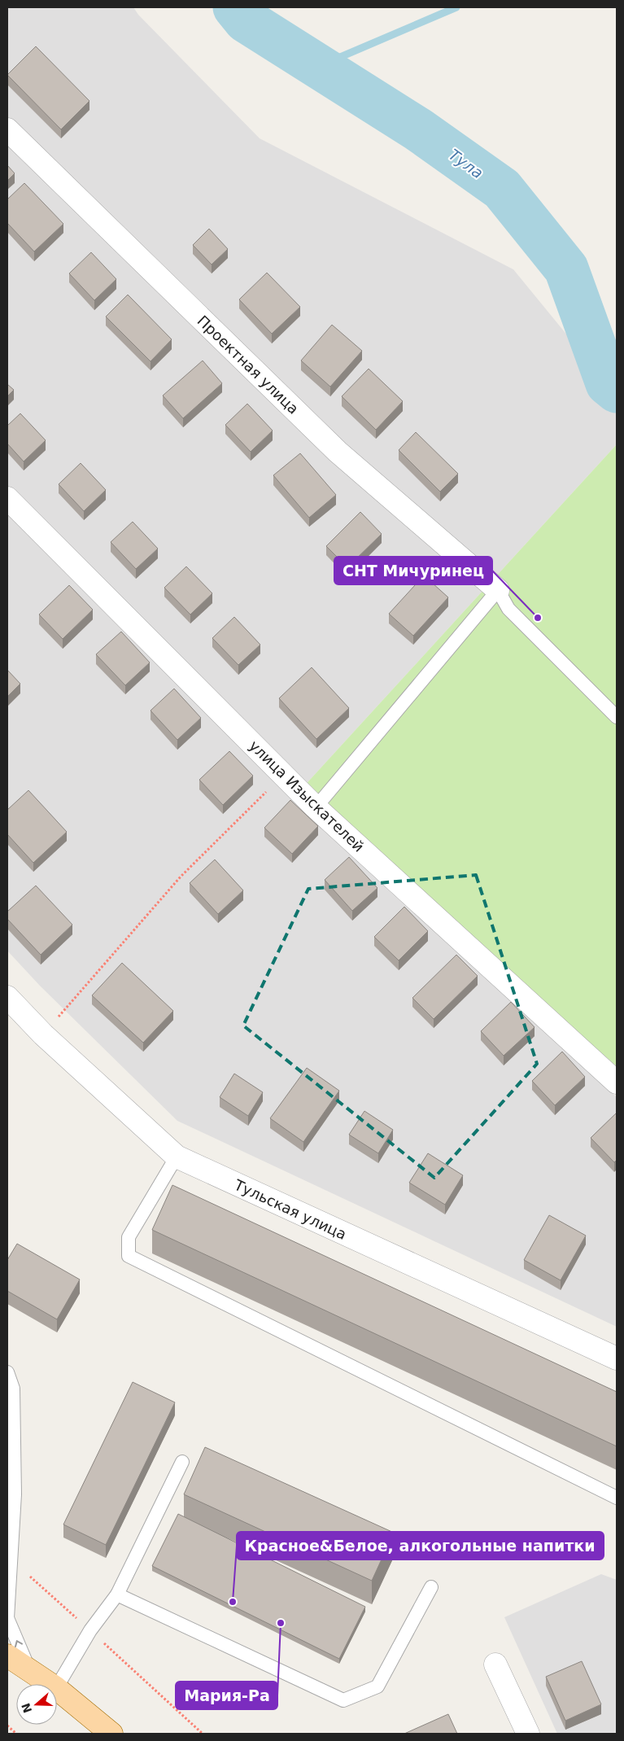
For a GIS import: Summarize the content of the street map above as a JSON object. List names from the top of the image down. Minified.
{"streets":{"street":["Проектная улица","улица Изыскателей","Тульская улица"]},"water":["Тула"],"places":["СНТ Мичуринец","Красное&Белое, алкогольные напитки","Мария-Ра"],"north":"left"}
